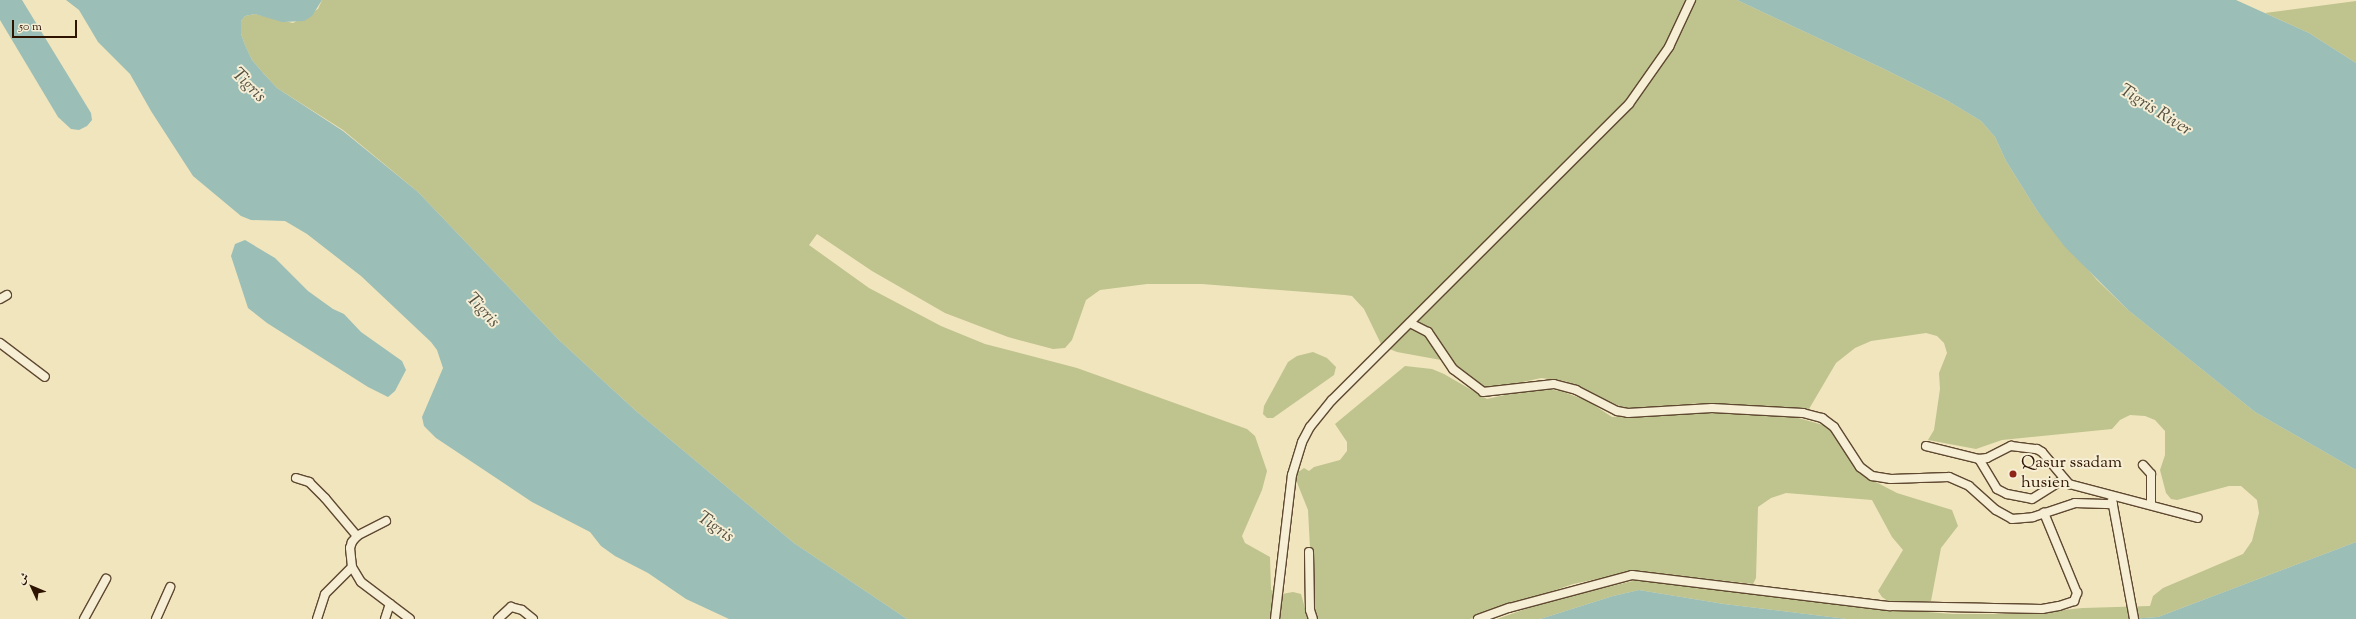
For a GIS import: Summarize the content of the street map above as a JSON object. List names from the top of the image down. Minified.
{"water":["Tigris","Tigris River"],"places":["Qasur ssadam husien"],"scale_bar":"50 m","north":"top left"}
